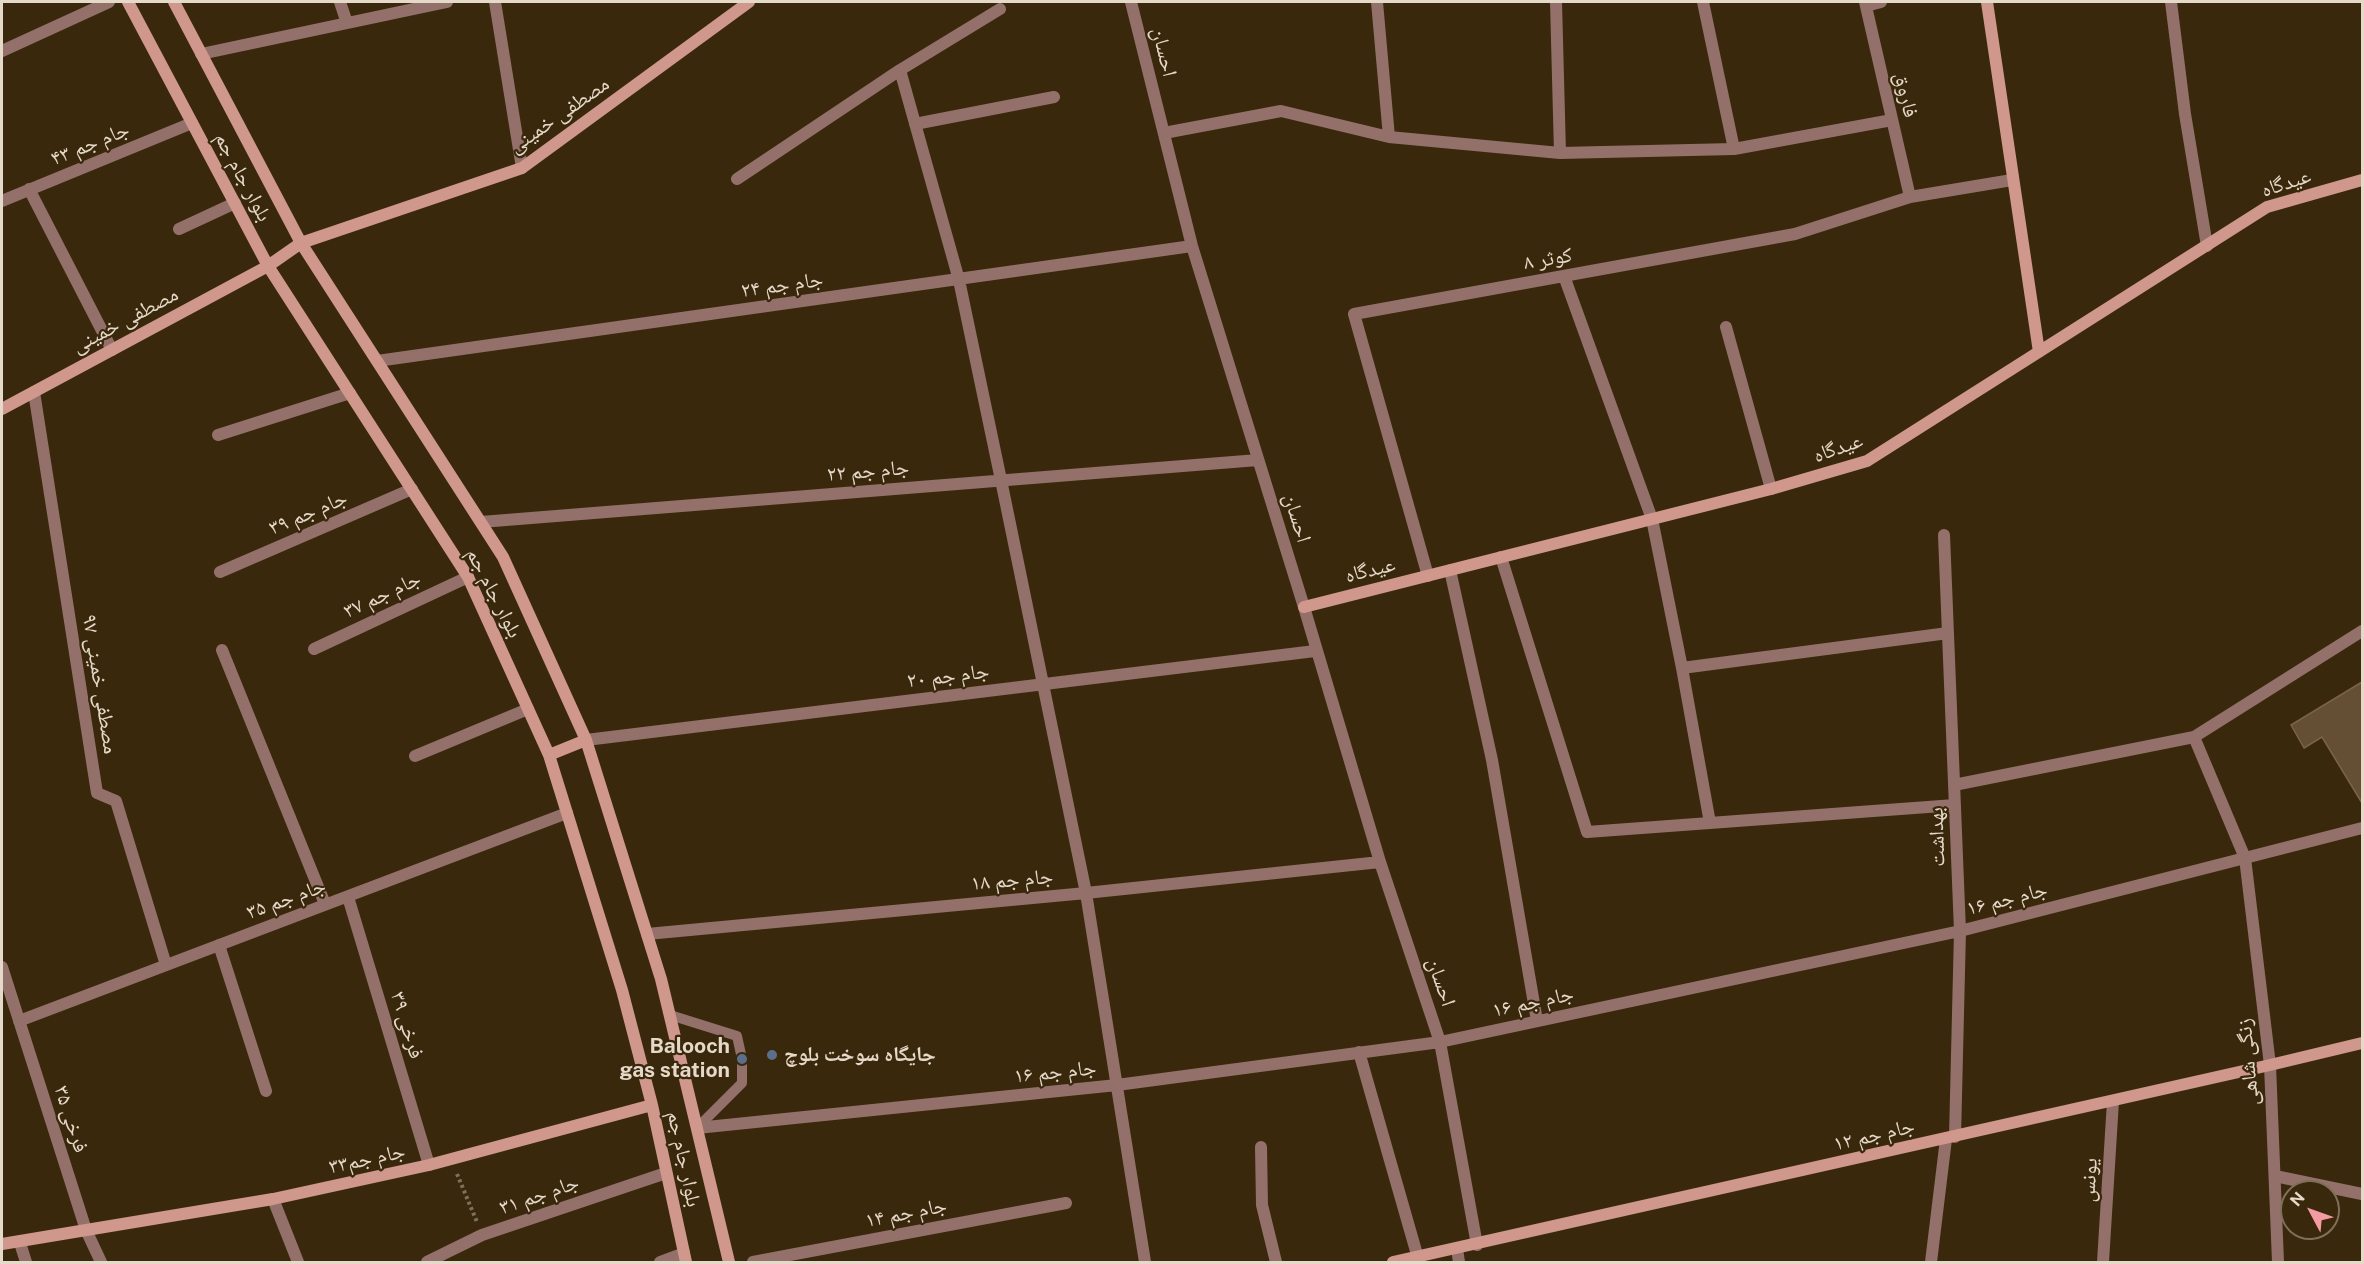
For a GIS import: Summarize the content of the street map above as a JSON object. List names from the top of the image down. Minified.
{"streets":{"street":["احسان","فاروق","مصطفی خمینی","جام جم ۴۳","بلوار جام جم","عیدگاه","کوثر ۸","جام جم ۲۴","جام جم ۲۲","جام جم ۳۹","جام جم ۳۷","جام جم ۲۰","مصطفی خمینی ۹۷","بهداشت","جام جم ۱۸","جام جم ۳۵","جام جم ۱۶","فرخی ۳۹","زنگی شاهی","فرخی ۳۵","جام جم ۱۲","جام جم۳۳","یونس","جام جم ۳۱","جام جم ۱۴"]},"crossings":[["احسان","عیدگاه"],["احسان","جام جم ۲۴"],["احسان","جام جم ۲۲"],["احسان","جام جم ۲۰"],["احسان","جام جم ۱۸"],["احسان","جام جم ۱۶"],["احسان","جام جم ۱۲"],["فاروق","کوثر ۸"],["مصطفی خمینی","بلوار جام جم"],["مصطفی خمینی","مصطفی خمینی ۹۷"],["جام جم ۴۳","بلوار جام جم"],["بلوار جام جم","جام جم ۲۴"],["بلوار جام جم","جام جم ۲۲"],["بلوار جام جم","جام جم ۳۹"],["بلوار جام جم","جام جم ۳۷"],["بلوار جام جم","جام جم ۲۰"],["بلوار جام جم","جام جم ۱۸"],["بلوار جام جم","جام جم ۳۵"],["بلوار جام جم","جام جم ۱۶"],["بلوار جام جم","جام جم۳۳"],["بلوار جام جم","جام جم ۳۱"],["عیدگاه","کوثر ۸"],["مصطفی خمینی ۹۷","جام جم ۳۵"],["بهداشت","جام جم ۱۶"],["بهداشت","جام جم ۱۲"],["جام جم ۳۵","فرخی ۳۹"],["جام جم ۳۵","فرخی ۳۵"],["جام جم ۱۶","زنگی شاهی"],["فرخی ۳۹","جام جم۳۳"],["زنگی شاهی","جام جم ۱۲"],["فرخی ۳۵","جام جم۳۳"],["جام جم ۱۲","یونس"]],"places":["جایگاه سوخت بلوچ","Balooch gas station"],"north":"top left"}
